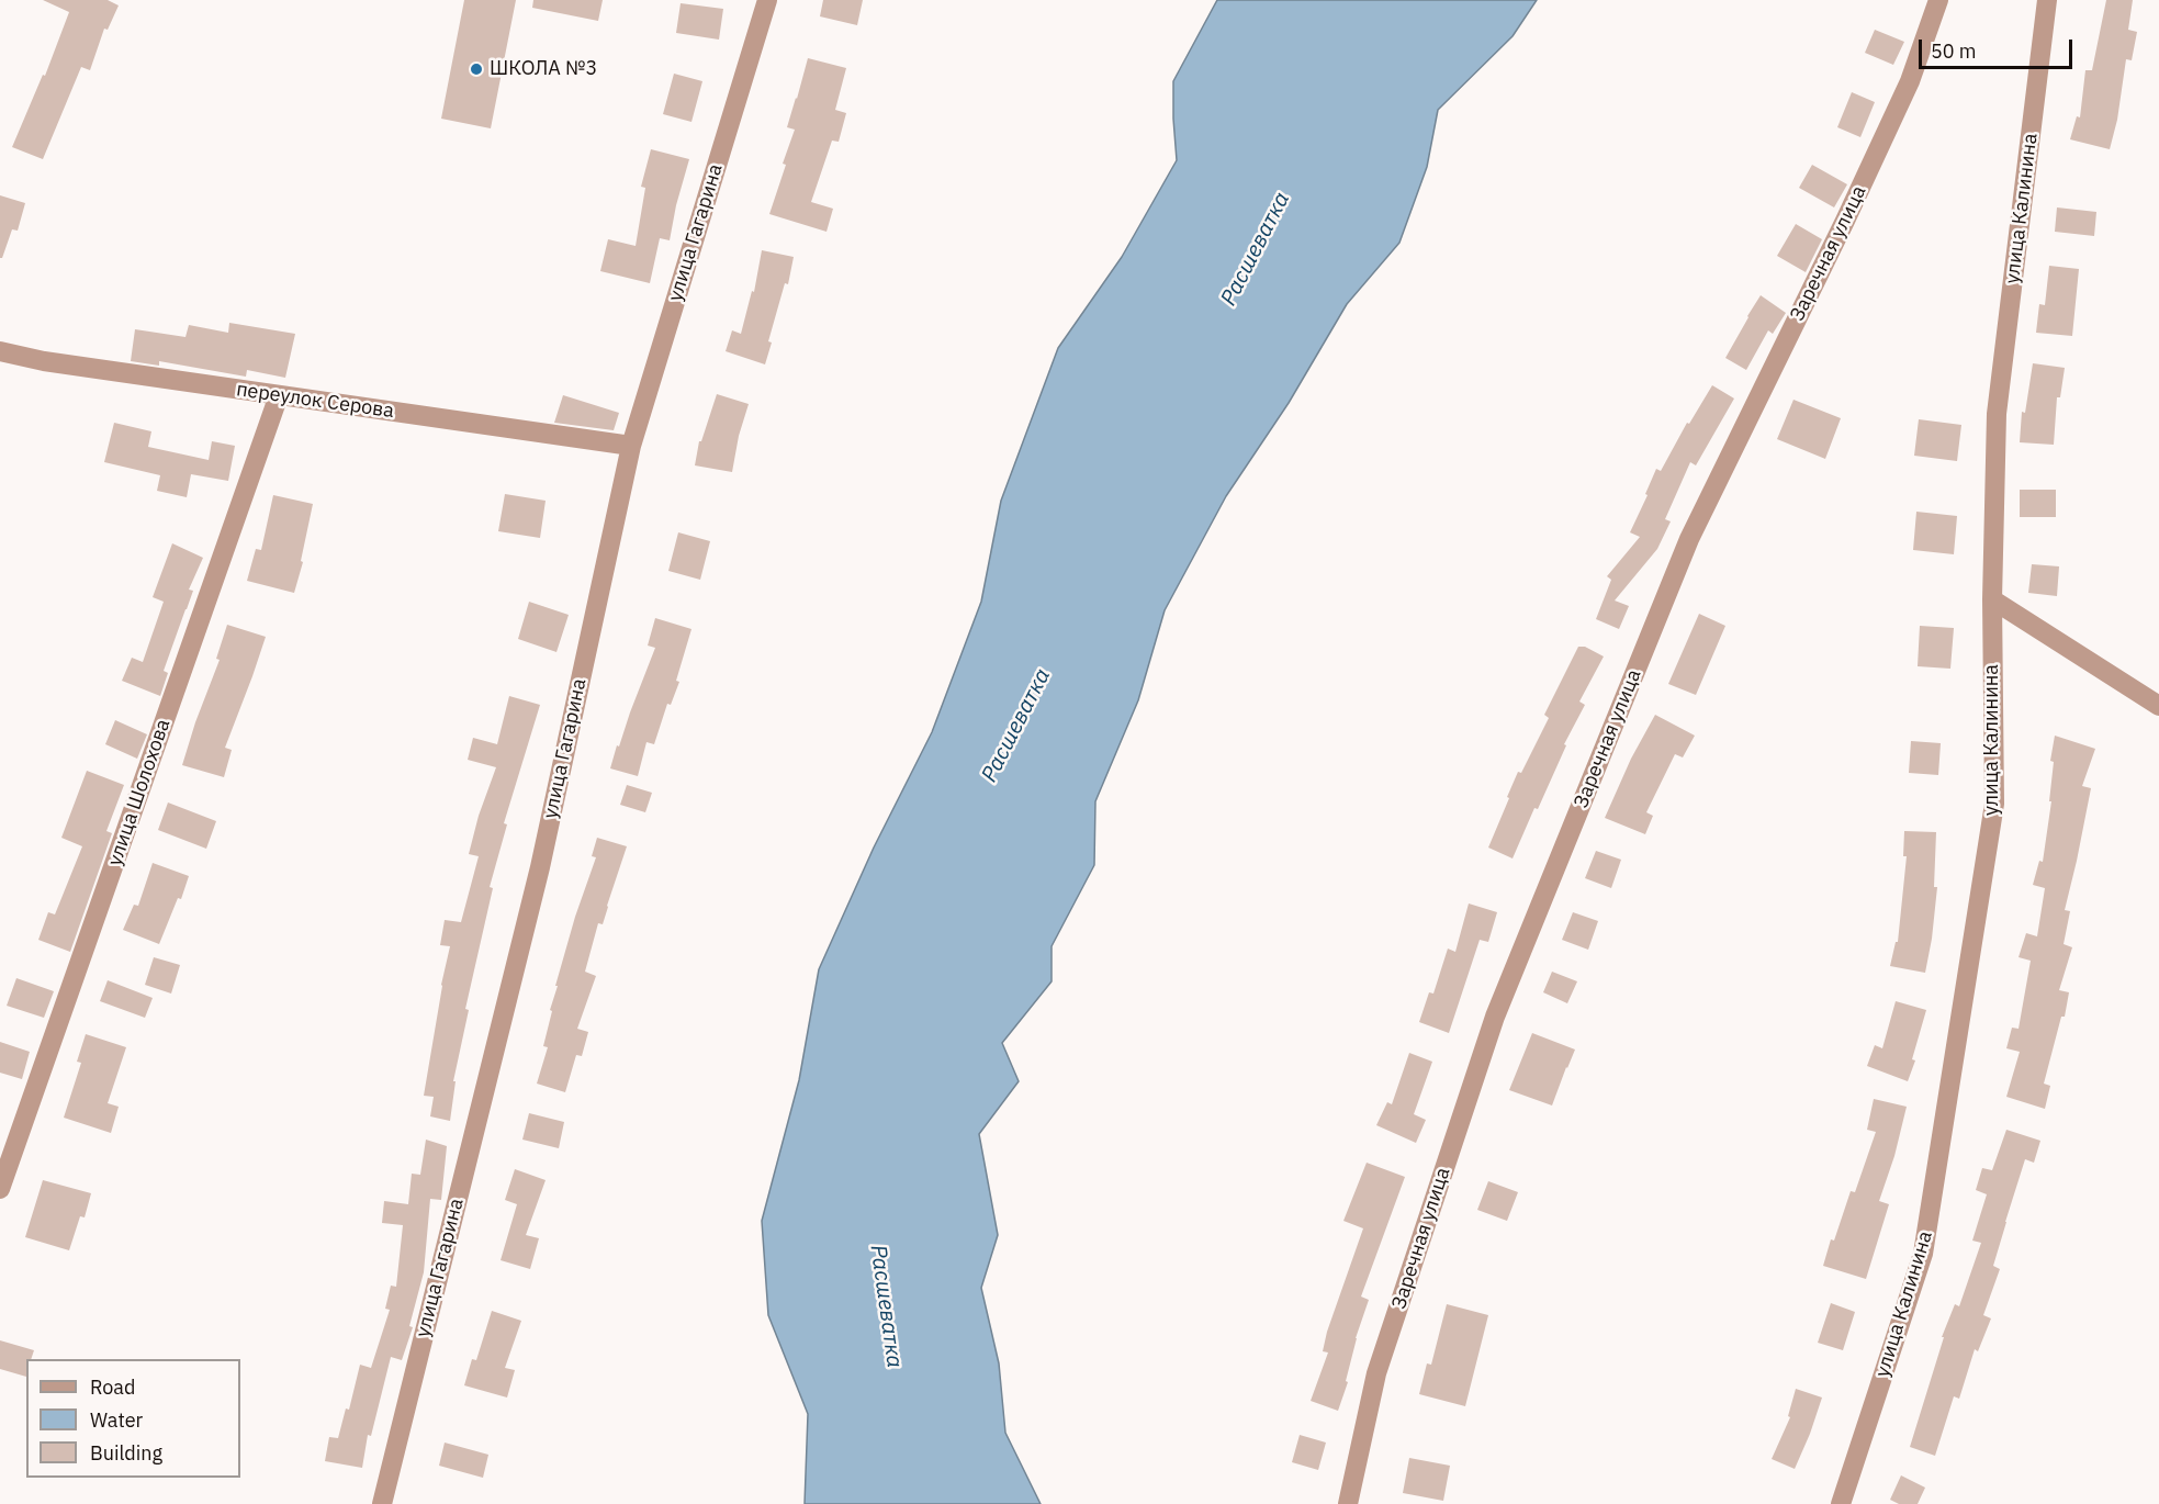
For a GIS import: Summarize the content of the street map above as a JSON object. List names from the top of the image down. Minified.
{"streets":{"street":["улица Калинина","улица Гагарина","Заречная улица","переулок Серова","улица Шолохова"]},"crossings":[["улица Гагарина","переулок Серова"],["переулок Серова","улица Шолохова"]],"water":["Расшеватка"],"places":["ШКОЛА №3"],"legend":["Road","Water","Building"],"scale_bar":"50 m"}
